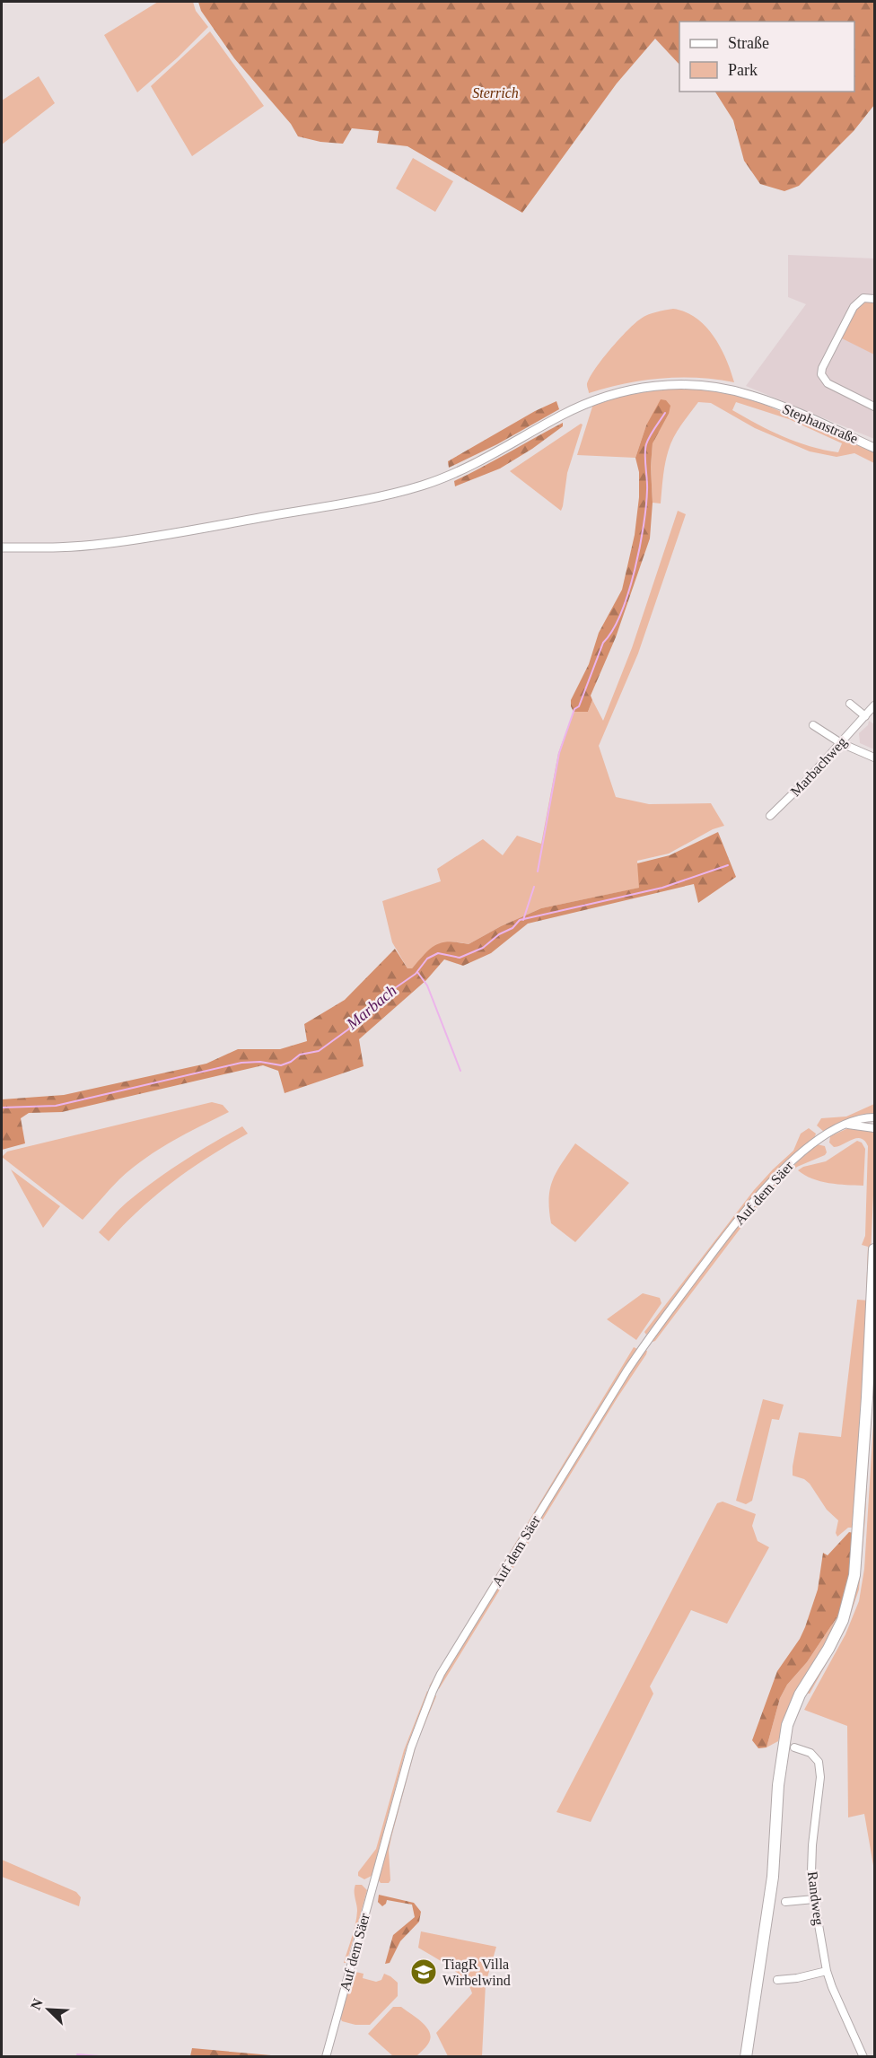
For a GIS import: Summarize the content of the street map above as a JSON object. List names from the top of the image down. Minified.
{"streets":{"street":["Stephanstraße","Marbachweg","Auf dem Säer","Randweg"]},"water":["Marbach"],"parks":["Sterrich"],"places":{"school or university":["TiagR Villa Wirbelwind"]},"legend":["Straße","Park"],"north":"top left"}
